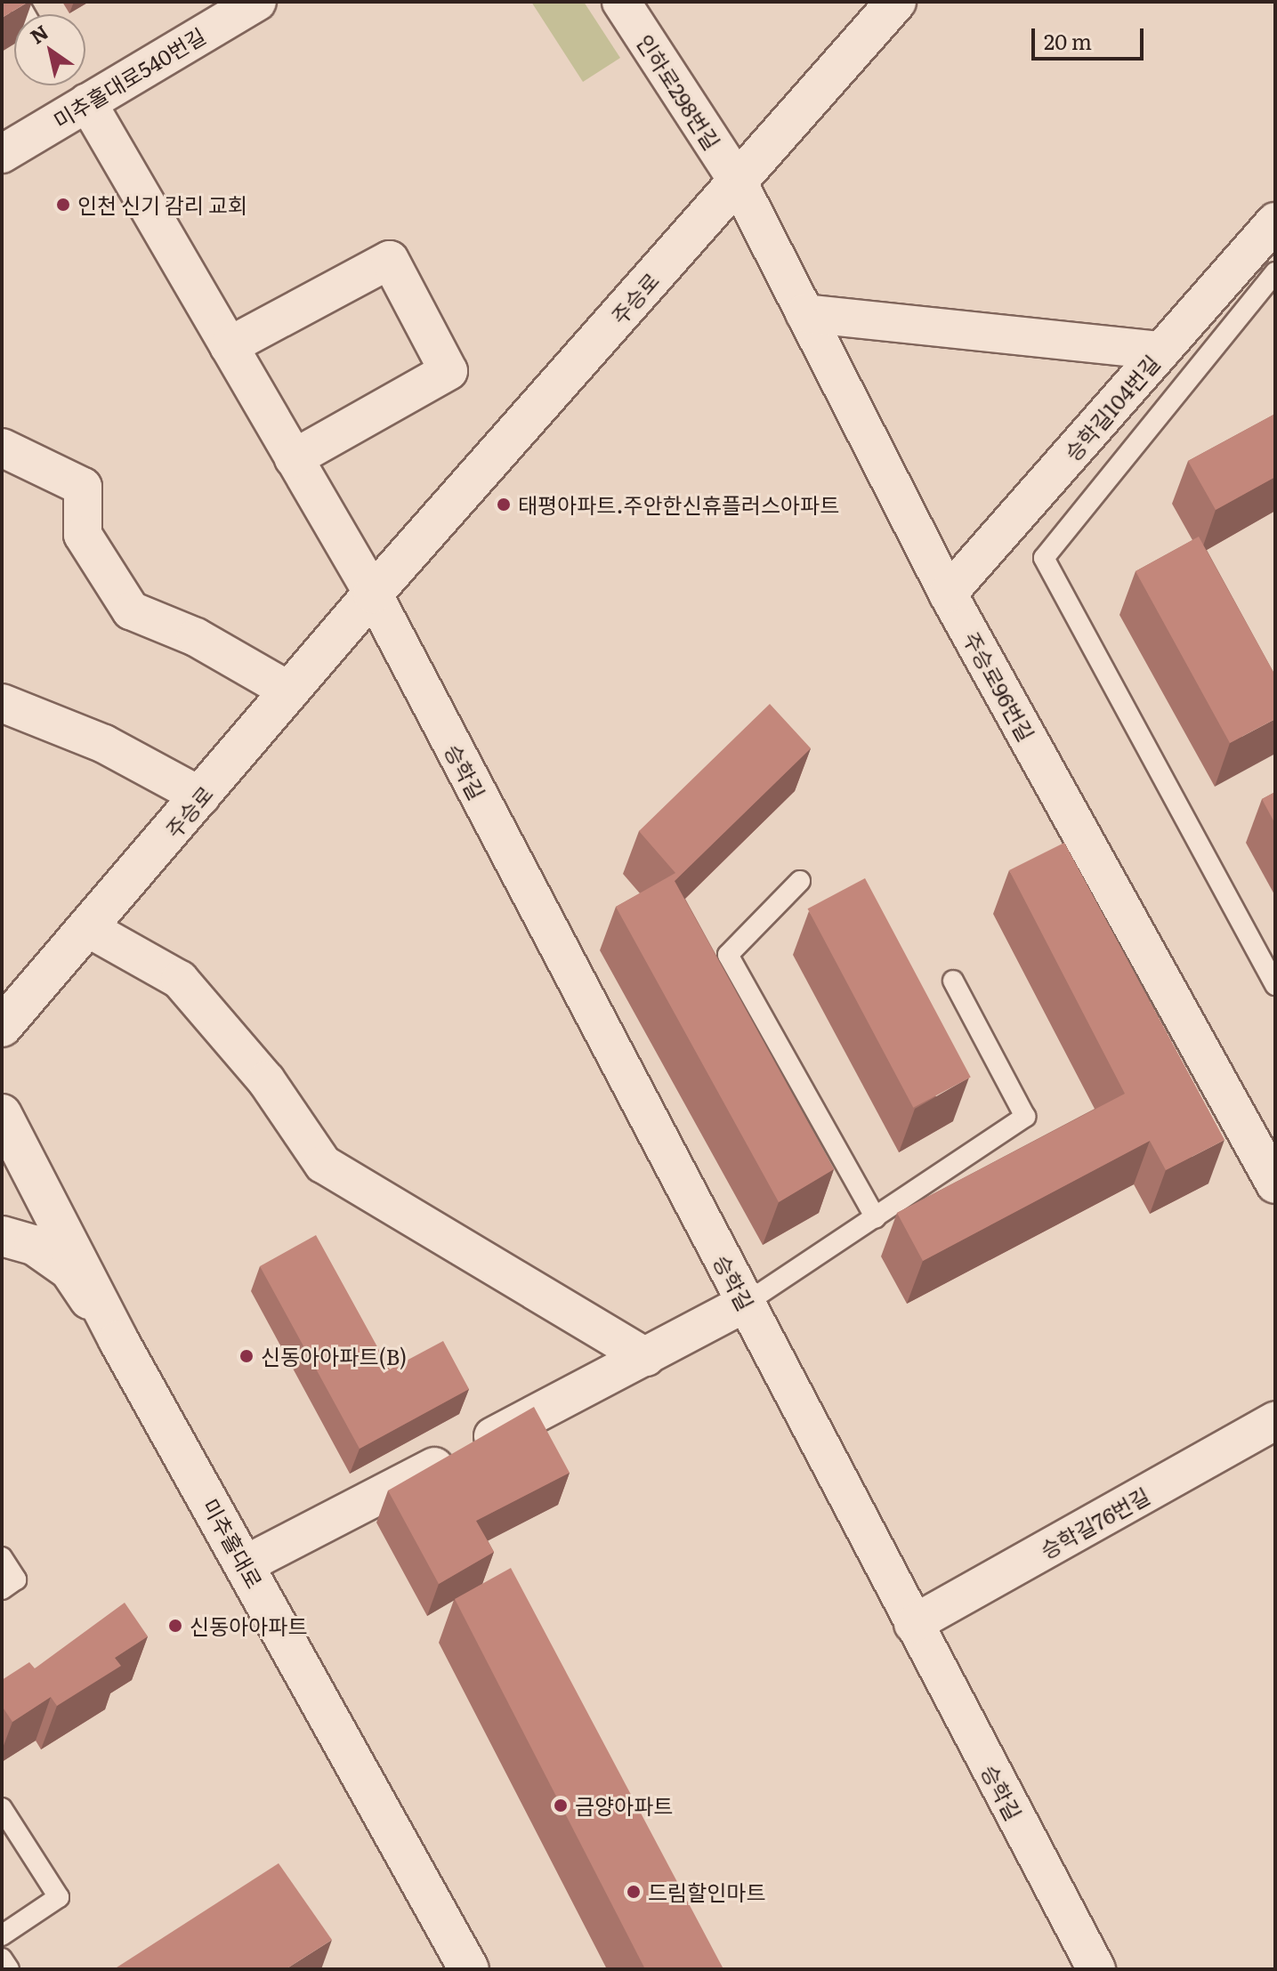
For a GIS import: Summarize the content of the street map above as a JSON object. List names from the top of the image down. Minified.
{"streets":{"street":["미추홀대로540번길","인하로298번길","주승로","승학길104번길","주승로96번길","승학길","승학길76번길","미추홀대로"]},"crossings":[["인하로298번길","주승로"],["인하로298번길","주승로96번길"],["주승로","주승로96번길"],["주승로","승학길"],["승학길104번길","주승로96번길"],["승학길","승학길76번길"]],"places":["인천 신기 감리 교회","태평아파트.주안한신휴플러스아파트","신동아아파트(B)","신동아아파트","금양아파트","드림할인마트"],"scale_bar":"20 m","north":"top left"}
